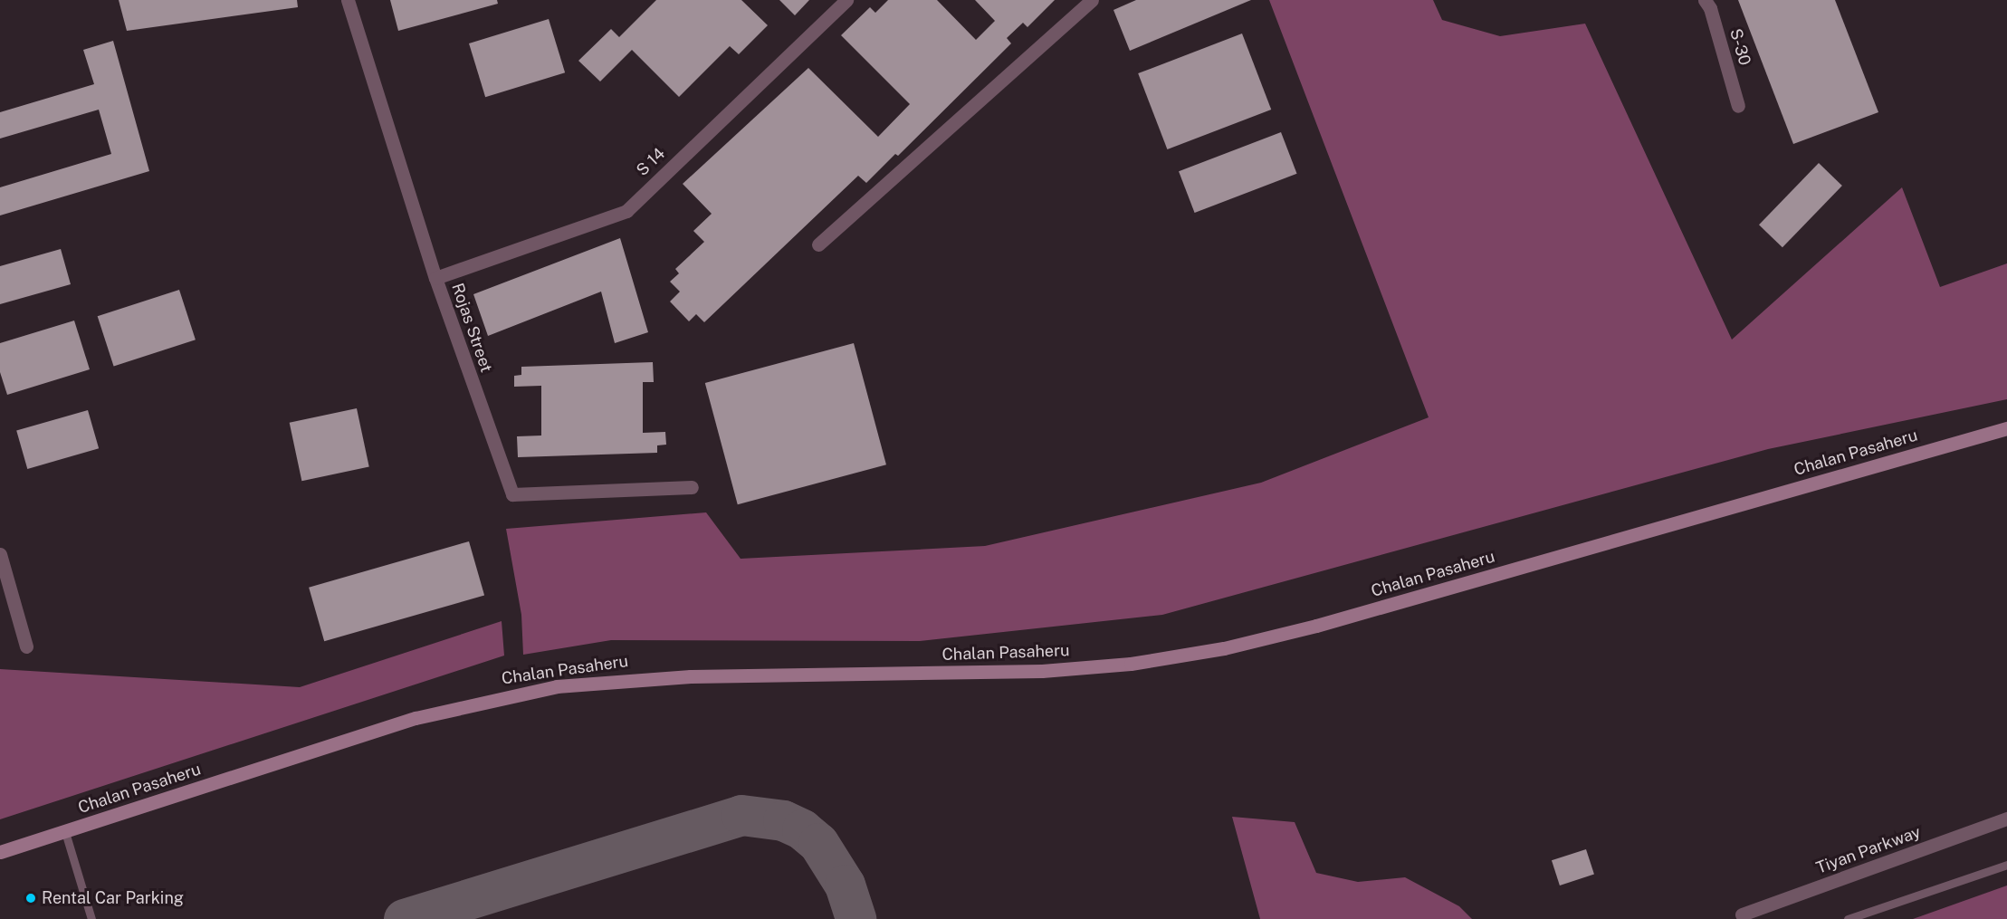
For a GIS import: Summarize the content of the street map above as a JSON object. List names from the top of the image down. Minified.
{"streets":{"main road":["Chalan Pasaheru"],"street":["S-30","S 14","Rojas Street","Tiyan Parkway"]},"crossings":[["S 14","Rojas Street"]],"places":["Rental Car Parking"]}
